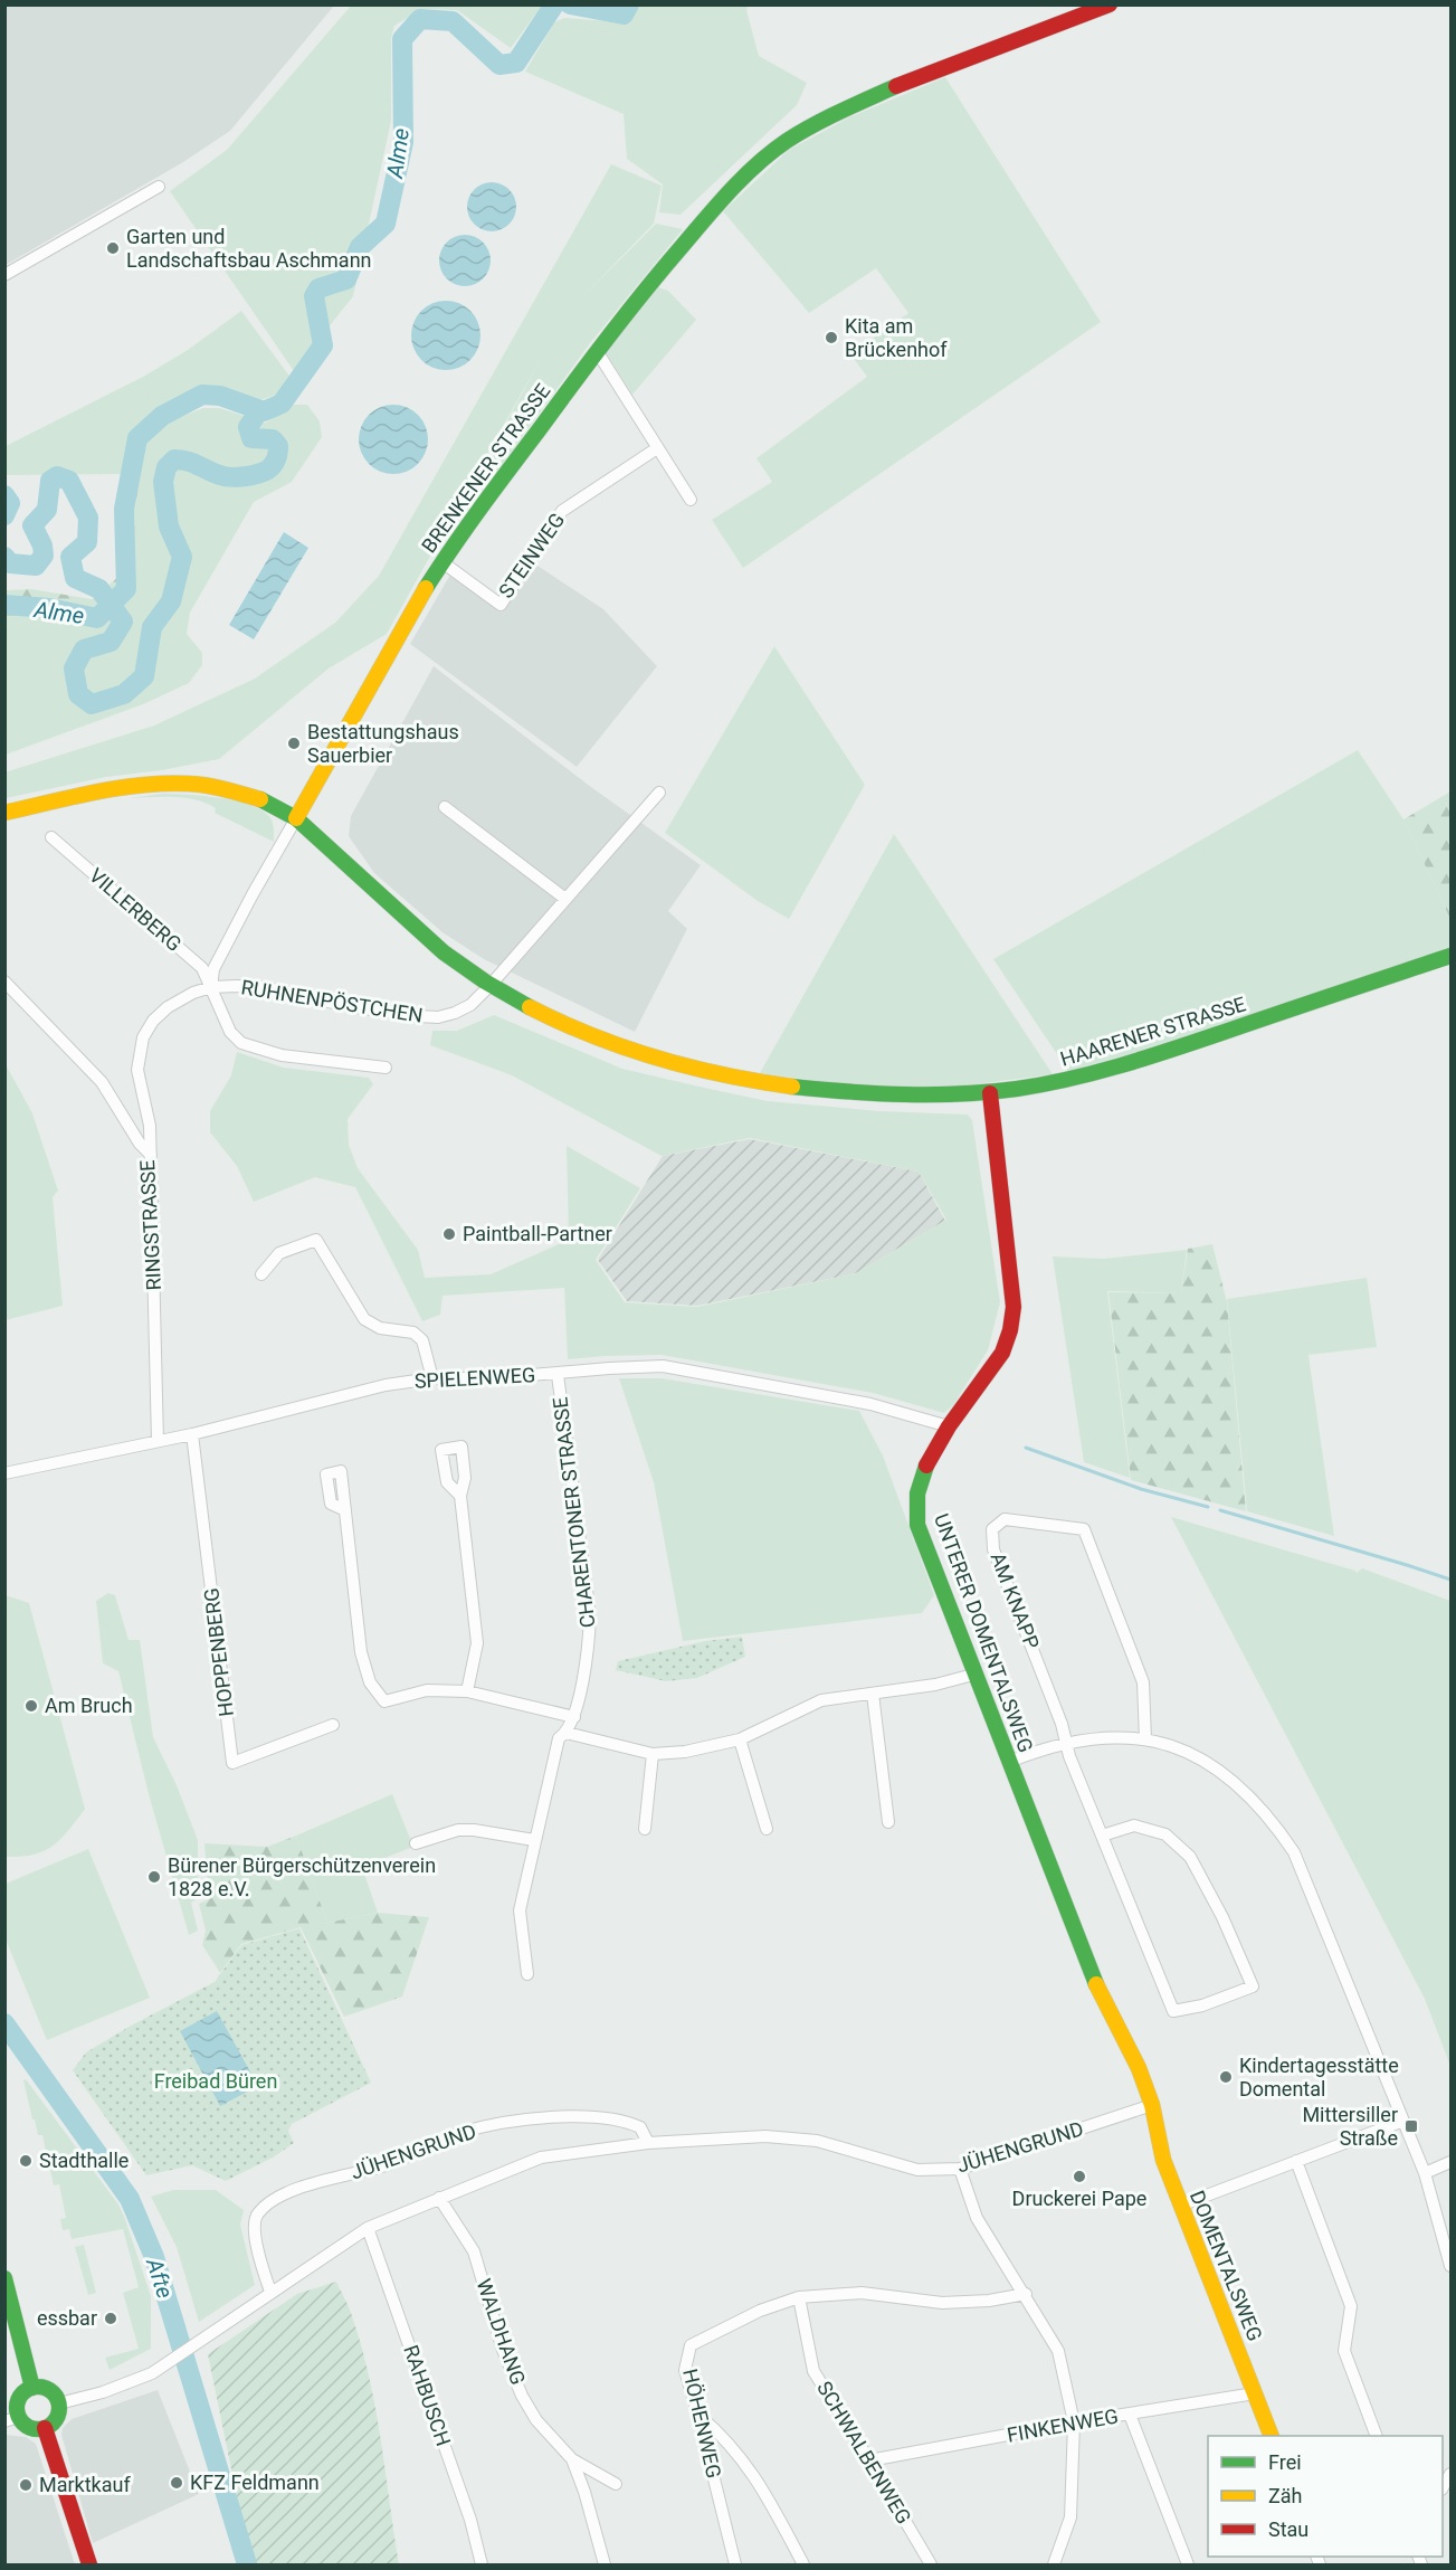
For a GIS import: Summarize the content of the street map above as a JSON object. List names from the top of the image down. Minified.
{"streets":{"main road":["BRENKENER STRASSE","HAARENER STRASSE","UNTERER DOMENTALSWEG","DOMENTALSWEG"],"street":["STEINWEG","VILLERBERG","RUHNENPÖSTCHEN","RINGSTRASSE","SPIELENWEG","CHARENTONER STRASSE","AM KNAPP","HOPPENBERG","JÜHENGRUND","WALDHANG","RAHBUSCH","HÖHENWEG","FINKENWEG","SCHWALBENWEG"]},"crossings":[["BRENKENER STRASSE","STEINWEG"],["BRENKENER STRASSE","VILLERBERG"],["BRENKENER STRASSE","RUHNENPÖSTCHEN"],["BRENKENER STRASSE","HAARENER STRASSE"],["VILLERBERG","RUHNENPÖSTCHEN"],["RUHNENPÖSTCHEN","HAARENER STRASSE"],["HAARENER STRASSE","UNTERER DOMENTALSWEG"],["RINGSTRASSE","SPIELENWEG"],["SPIELENWEG","CHARENTONER STRASSE"],["SPIELENWEG","UNTERER DOMENTALSWEG"],["SPIELENWEG","HOPPENBERG"],["UNTERER DOMENTALSWEG","JÜHENGRUND"],["UNTERER DOMENTALSWEG","DOMENTALSWEG"],["JÜHENGRUND","DOMENTALSWEG"],["JÜHENGRUND","WALDHANG"],["JÜHENGRUND","RAHBUSCH"],["DOMENTALSWEG","FINKENWEG"],["HÖHENWEG","SCHWALBENWEG"],["FINKENWEG","SCHWALBENWEG"]],"water":["Alme","Afte"],"parks":["Freibad Büren"],"places":{"other":["Garten und Landschaftsbau Aschmann","Kita am Brückenhof","Bestattungshaus Sauerbier","Paintball-Partner","Am Bruch","Bürener Bürgerschützenverein 1828 e.V.","Kindertagesstätte Domental","Stadthalle","Druckerei Pape","essbar","KFZ Feldmann","Marktkauf"],"transit":["Mittersiller Straße"]},"legend":["Frei","Zäh","Stau"]}
